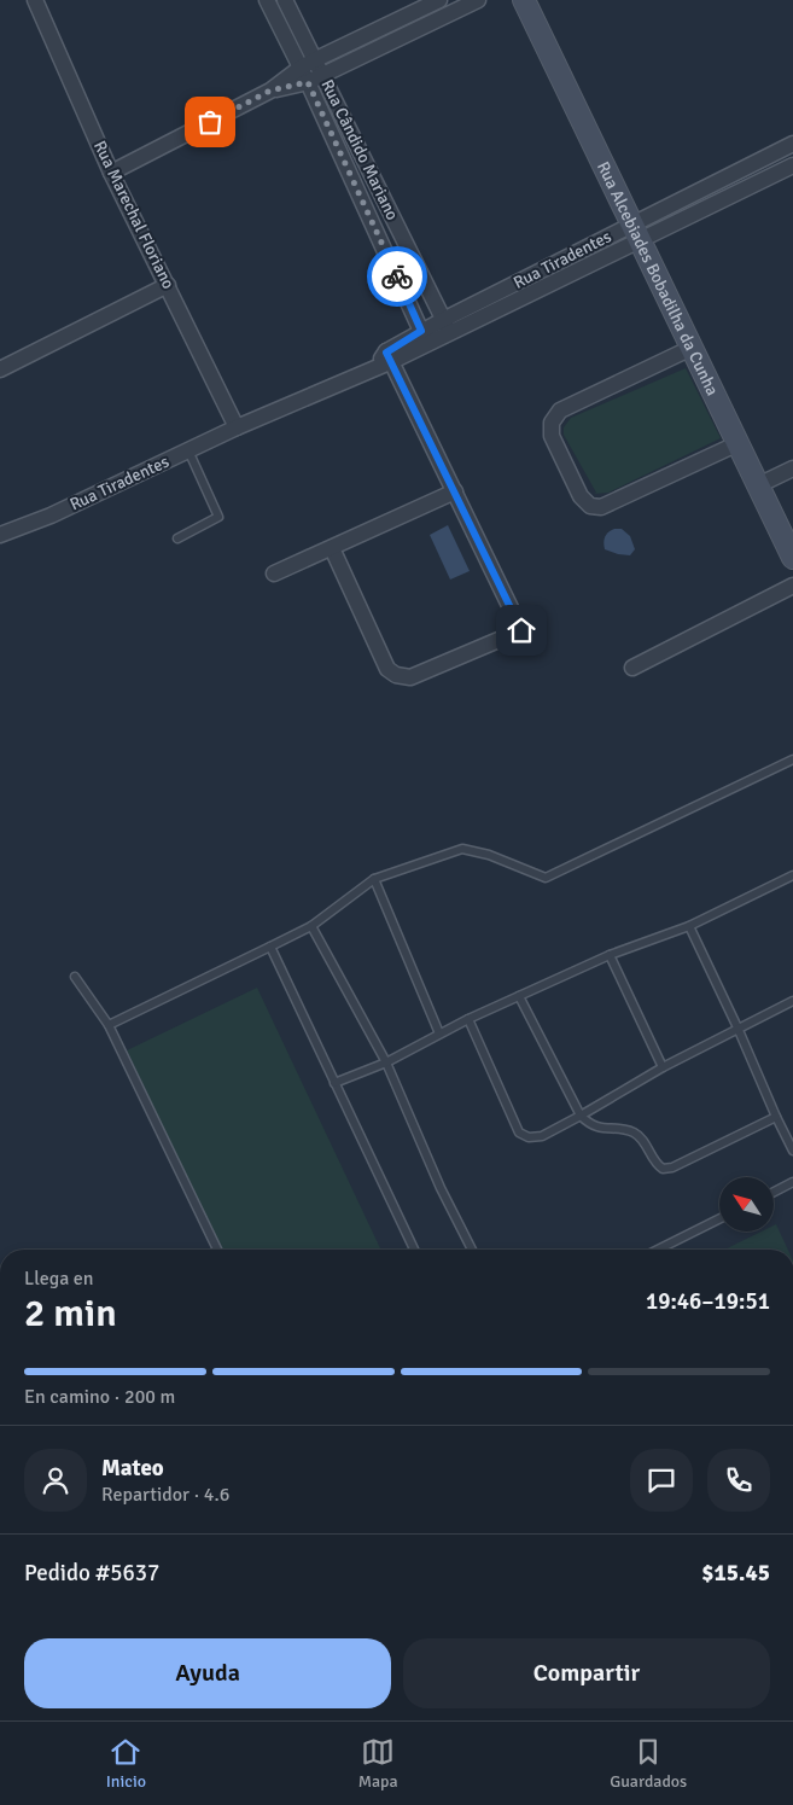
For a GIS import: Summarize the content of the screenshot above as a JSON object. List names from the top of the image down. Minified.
{"streets":{"street":["Rua Cândido Mariano","Rua Marechal Floriano","Rua Tiradentes","Rua Alcebiades Bobadilha da Cunha"]},"crossings":[["Rua Cândido Mariano","Rua Tiradentes"],["Rua Marechal Floriano","Rua Tiradentes"],["Rua Tiradentes","Rua Alcebiades Bobadilha da Cunha"]],"north":"top left","page":{"heading":["2 min","Llega en","19:46–19:51"],"panel":["Mateo","Repartidor · 4.6","Pedido #5637","$15.45"],"bar":"En camino · 200 m","buttons":["Ayuda","Compartir"],"tabs":["Inicio","Mapa","Guardados"]}}
